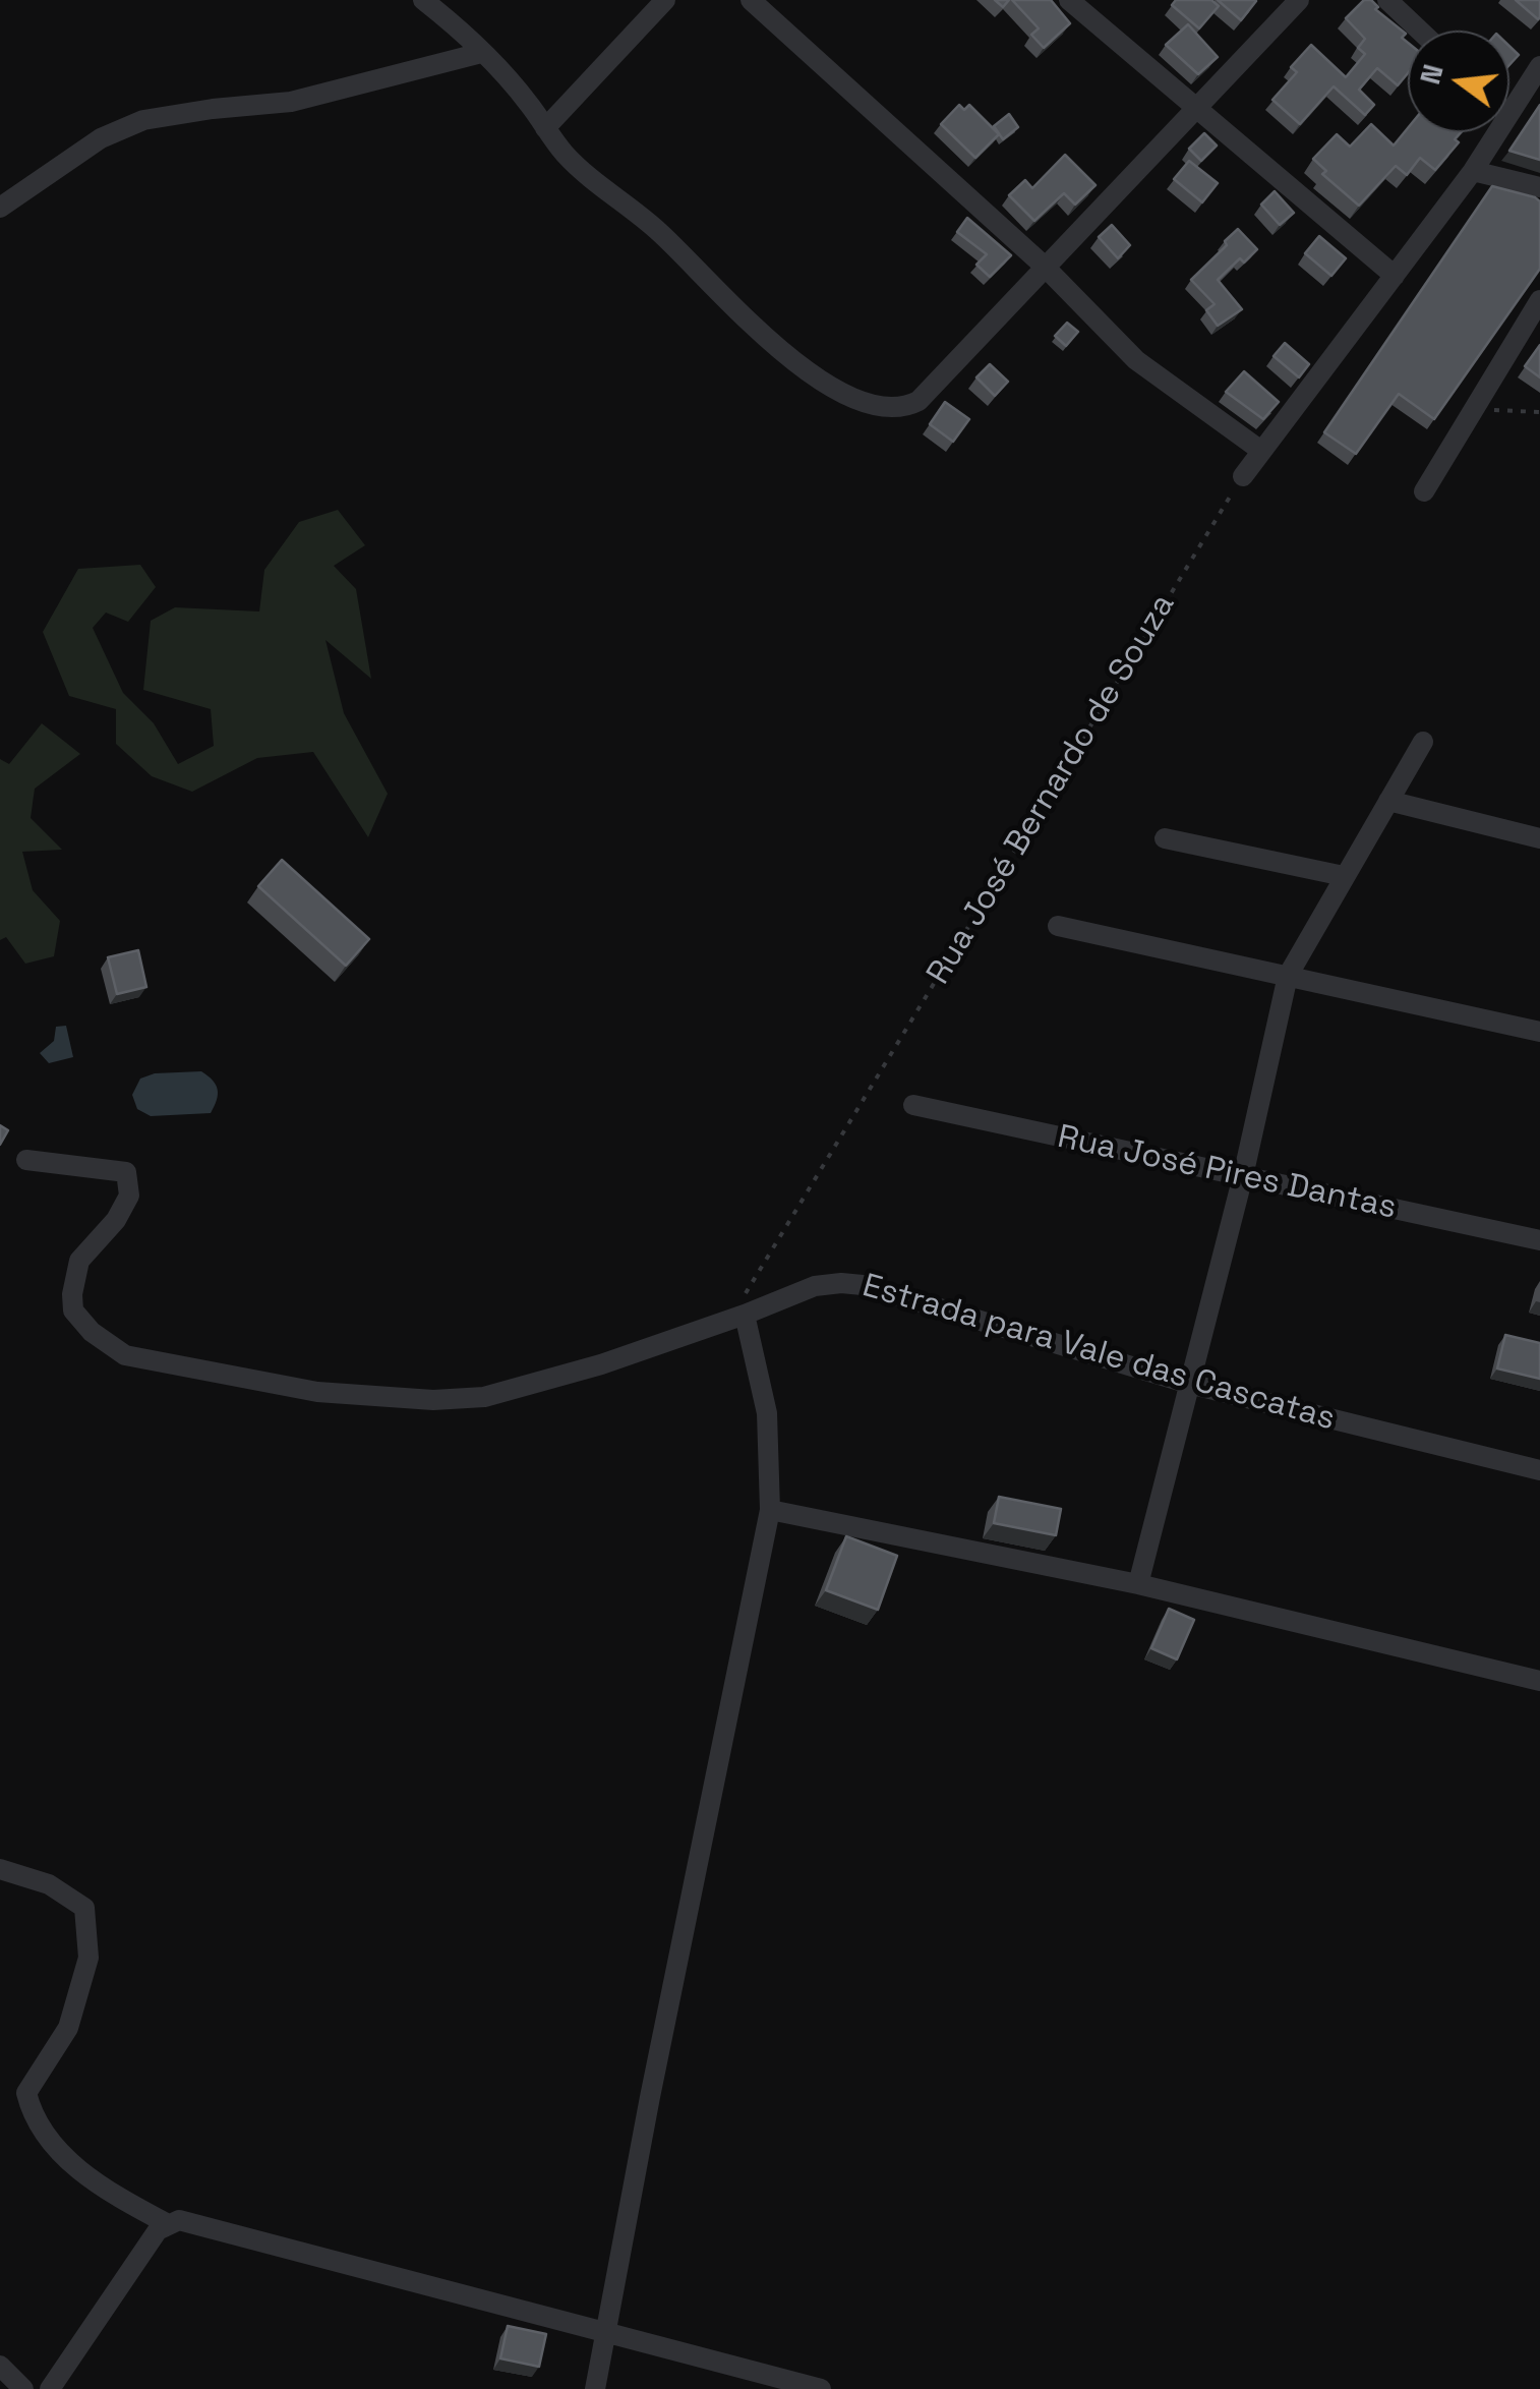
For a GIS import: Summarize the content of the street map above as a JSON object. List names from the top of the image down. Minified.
{"streets":{"street":["Rua José Pires Dantas","Estrada para Vale das Cascatas"],"path":["Rua José Bernardo de Souza"]},"crossings":[["Rua José Bernardo de Souza","Estrada para Vale das Cascatas"]],"north":"left"}
